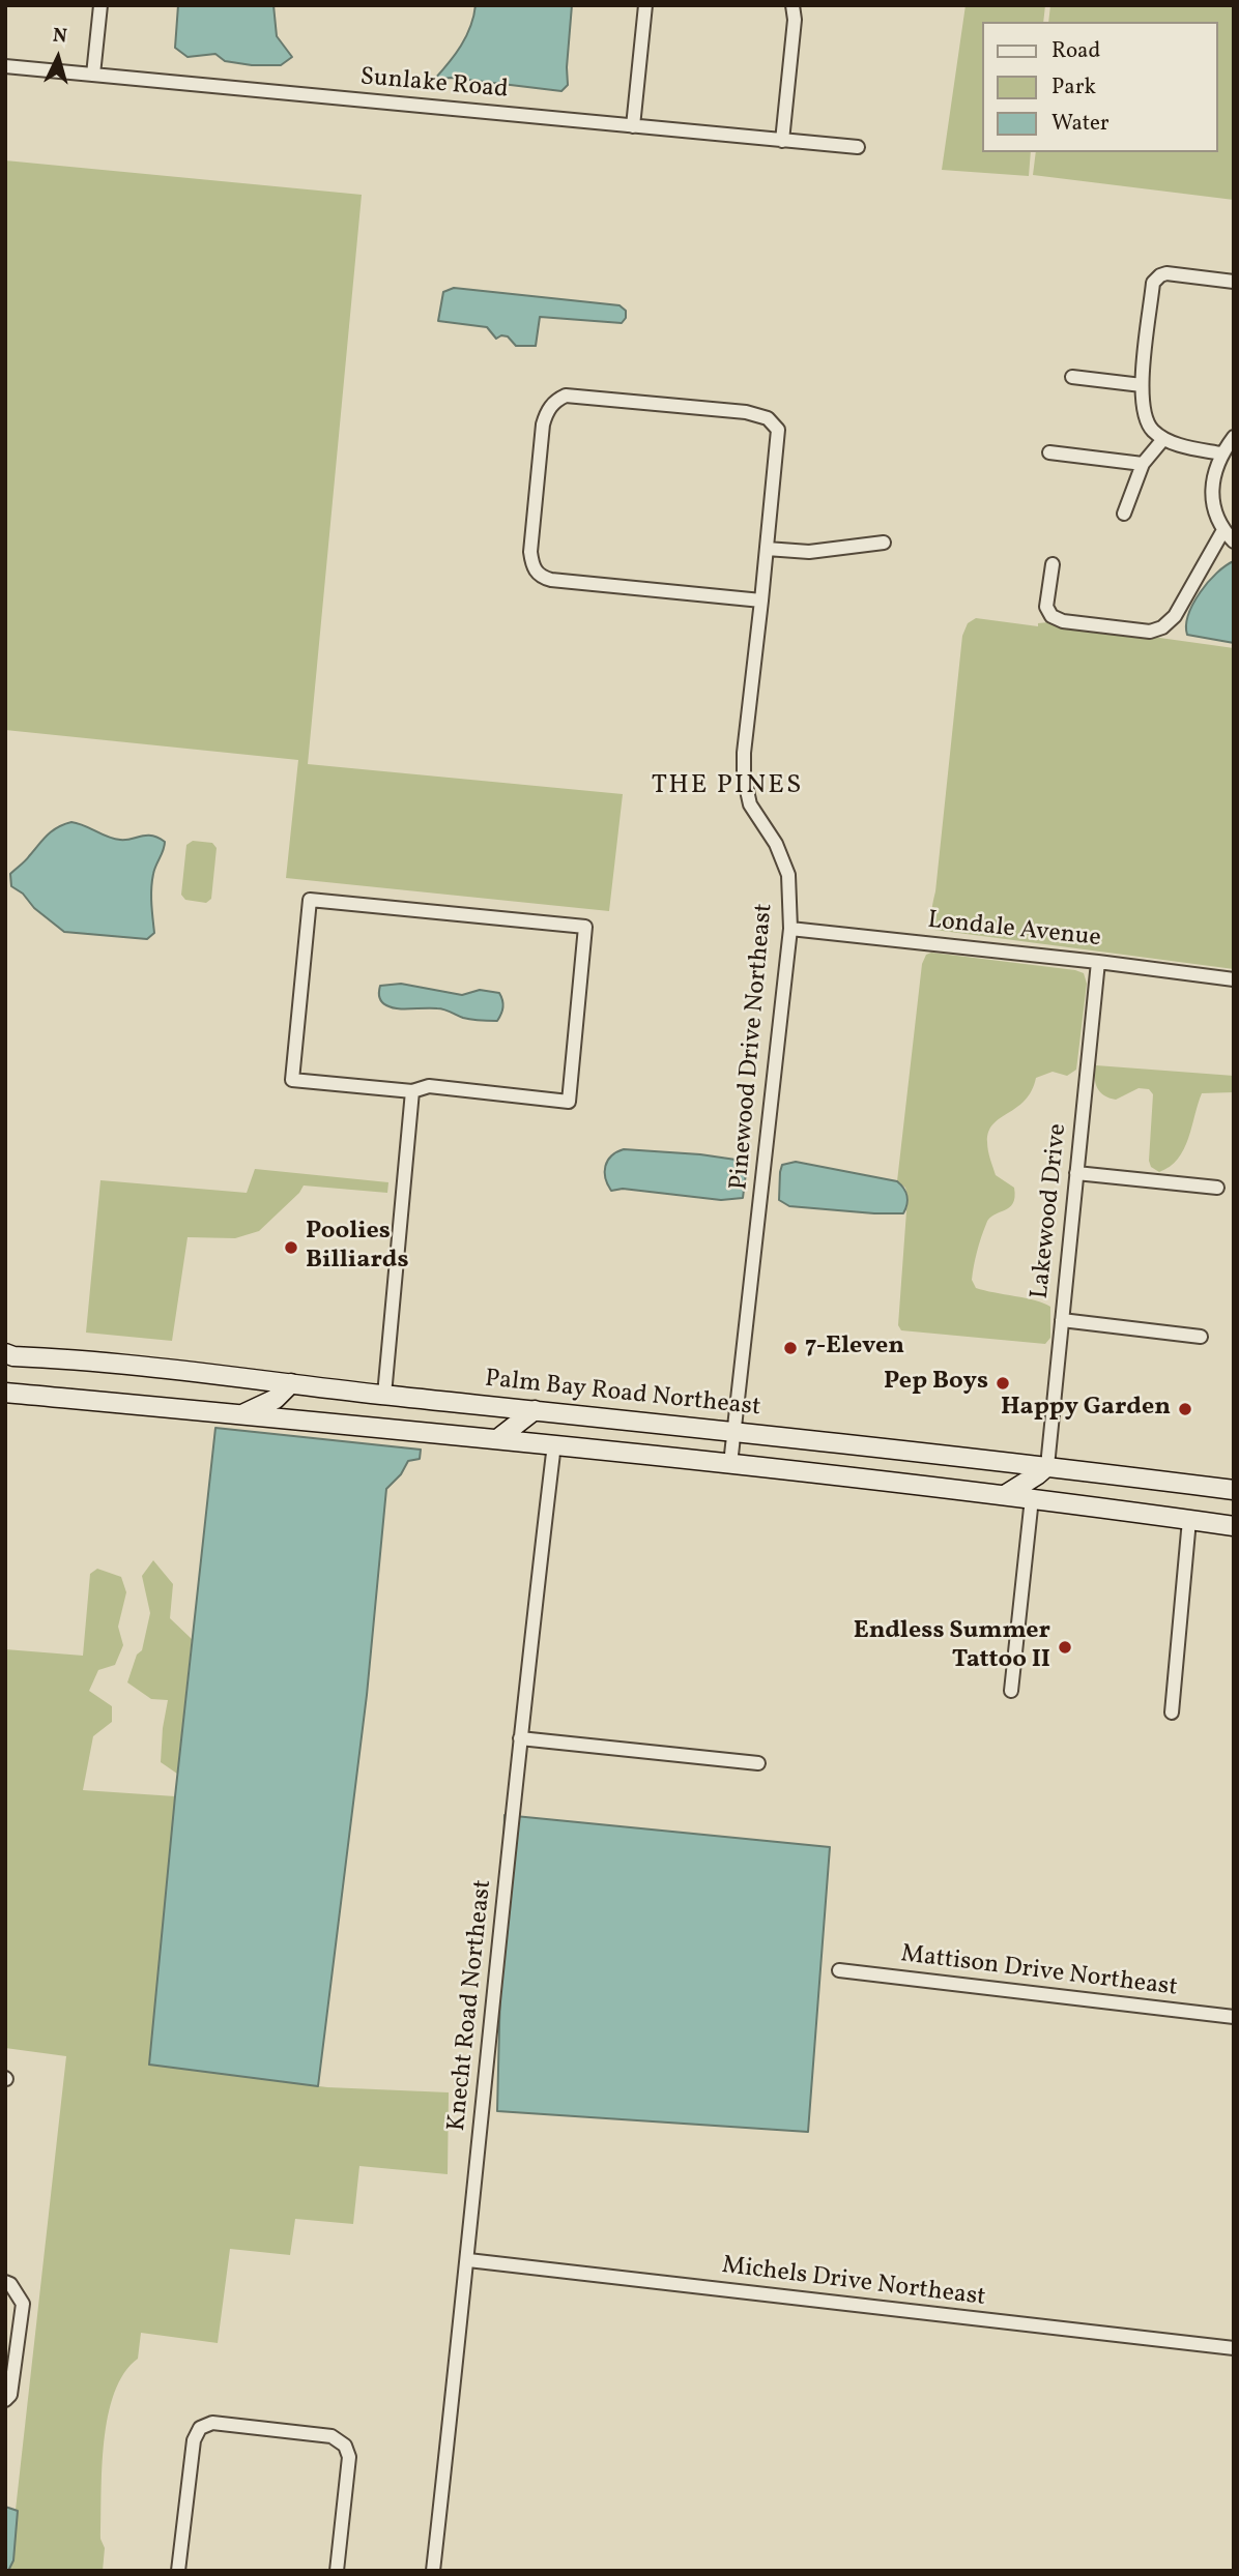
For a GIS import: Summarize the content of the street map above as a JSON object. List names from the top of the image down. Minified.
{"streets":{"main road":["Palm Bay Road Northeast"],"street":["Sunlake Road","Londale Avenue","Pinewood Drive Northeast","Lakewood Drive","Mattison Drive Northeast","Knecht Road Northeast","Michels Drive Northeast"]},"crossings":[["Londale Avenue","Pinewood Drive Northeast"],["Londale Avenue","Lakewood Drive"],["Pinewood Drive Northeast","Palm Bay Road Northeast"],["Lakewood Drive","Palm Bay Road Northeast"],["Knecht Road Northeast","Michels Drive Northeast"]],"districts":["THE PINES"],"places":["Poolies Billiards","7-Eleven","Pep Boys","Happy Garden","Endless Summer Tattoo II"],"legend":["Road","Park","Water"],"north":"top"}
